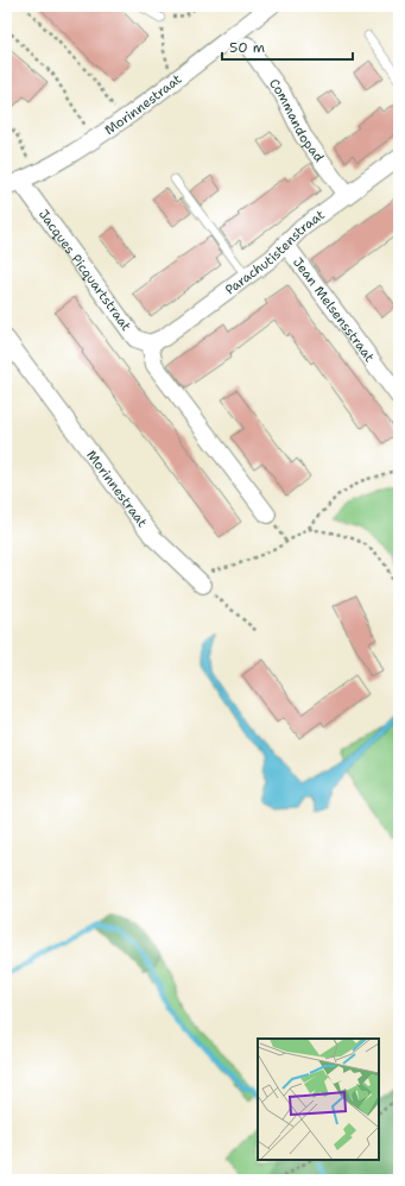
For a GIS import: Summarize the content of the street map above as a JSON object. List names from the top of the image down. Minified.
{"streets":{"street":["Morinnestraat","Commandopad","Parachutistenstraat","Jacques Picquartstraat","Jean Melsensstraat"]},"crossings":[["Morinnestraat","Jacques Picquartstraat"],["Commandopad","Parachutistenstraat"],["Parachutistenstraat","Jacques Picquartstraat"],["Parachutistenstraat","Jean Melsensstraat"]],"scale_bar":"50 m"}
